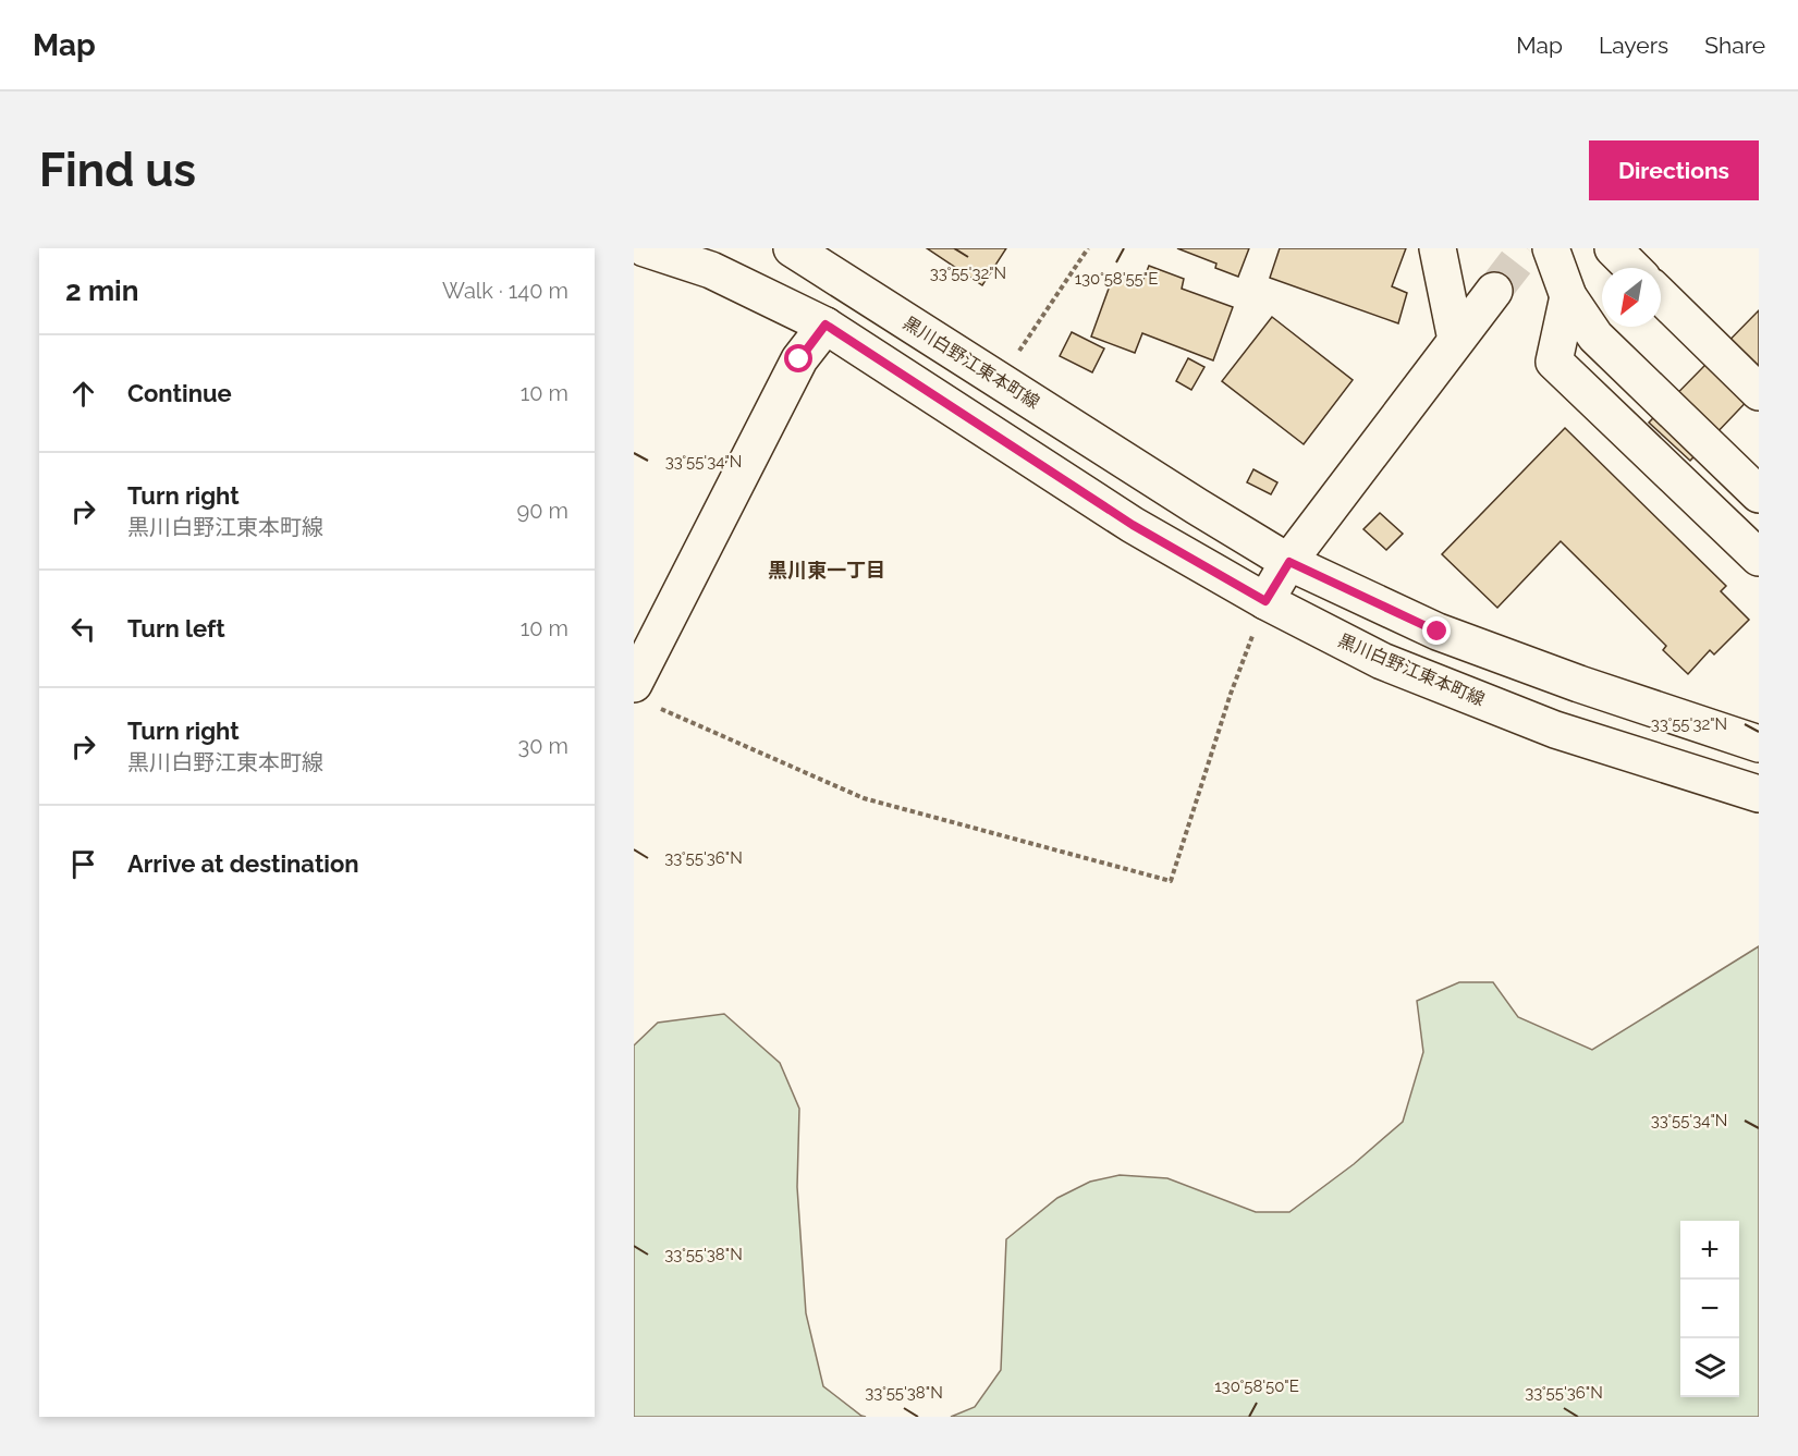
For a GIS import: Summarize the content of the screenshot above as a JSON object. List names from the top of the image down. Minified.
{"streets":{"main road":["黒川白野江東本町線"]},"districts":["黒川東一丁目"],"north":"bottom left","page":{"header":"Map","nav":["Map","Layers","Share"],"buttons":"Directions","title":"Find us","heading":["2 min","Walk · 140 m"],"list":[["Continue","10 m"],["Turn right","黒川白野江東本町線","90 m"],["Turn left","10 m"],["Turn right","黒川白野江東本町線","30 m"],"Arrive at destination"],"map_buttons":["+","−"]},"coordinates":["33°55'32\"N","130°58'55\"E","33°55'34\"N","33°55'36\"N","33°55'38\"N","130°58'50\"E"]}
